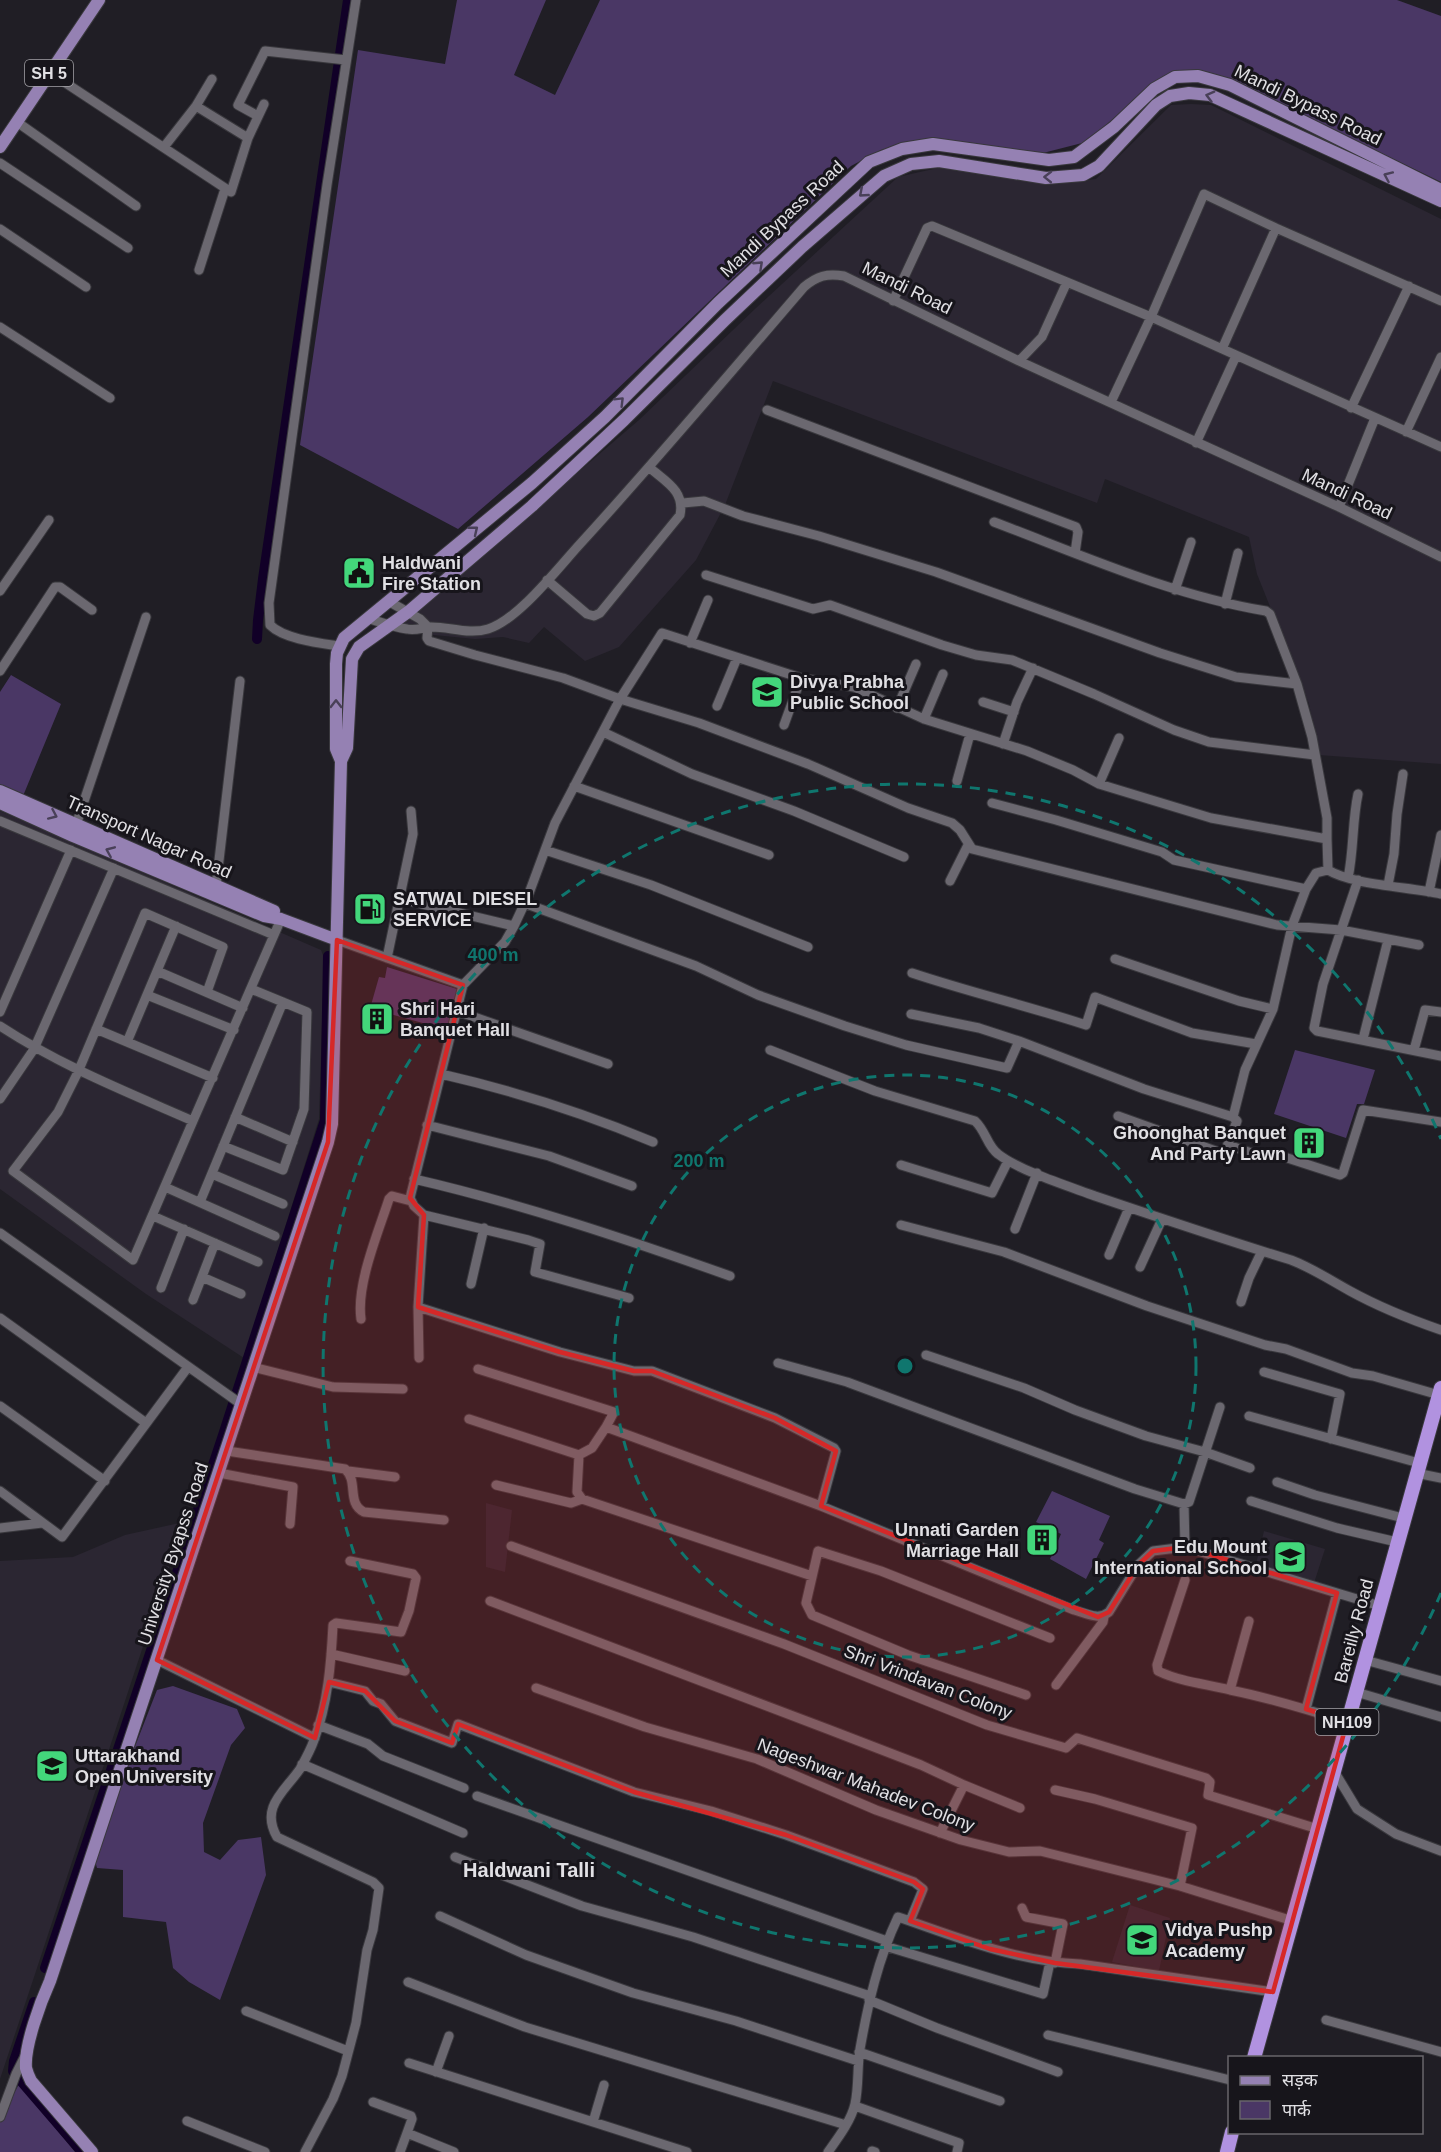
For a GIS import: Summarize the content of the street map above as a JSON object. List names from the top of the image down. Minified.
{"streets":{"highway":["Bareilly Road","NH109"],"main road":["SH 5","Mandi Bypass Road","Transport Nagar Road","University Byapss Road"],"street":["Mandi Road","Shri Vrindavan Colony","Nageshwar Mahadev Colony"]},"crossings":[["Mandi Bypass Road","Mandi Road"],["Mandi Bypass Road","Transport Nagar Road"],["Mandi Bypass Road","University Byapss Road"],["Transport Nagar Road","University Byapss Road"],["Bareilly Road","Shri Vrindavan Colony"],["Bareilly Road","Nageshwar Mahadev Colony"]],"districts":["Haldwani Talli"],"places":{"public building":["Haldwani Fire Station"],"school or university":["Divya Prabha Public School","Edu Mount International School","Uttarakhand Open University","Vidya Pushp Academy"],"fuel station":["SATWAL DIESEL SERVICE"],"building":["Shri Hari Banquet Hall","Ghoonghat Banquet And Party Lawn","Unnati Garden Marriage Hall"]},"legend":["सड़क","पार्क"],"rings":["400 m","200 m"]}
